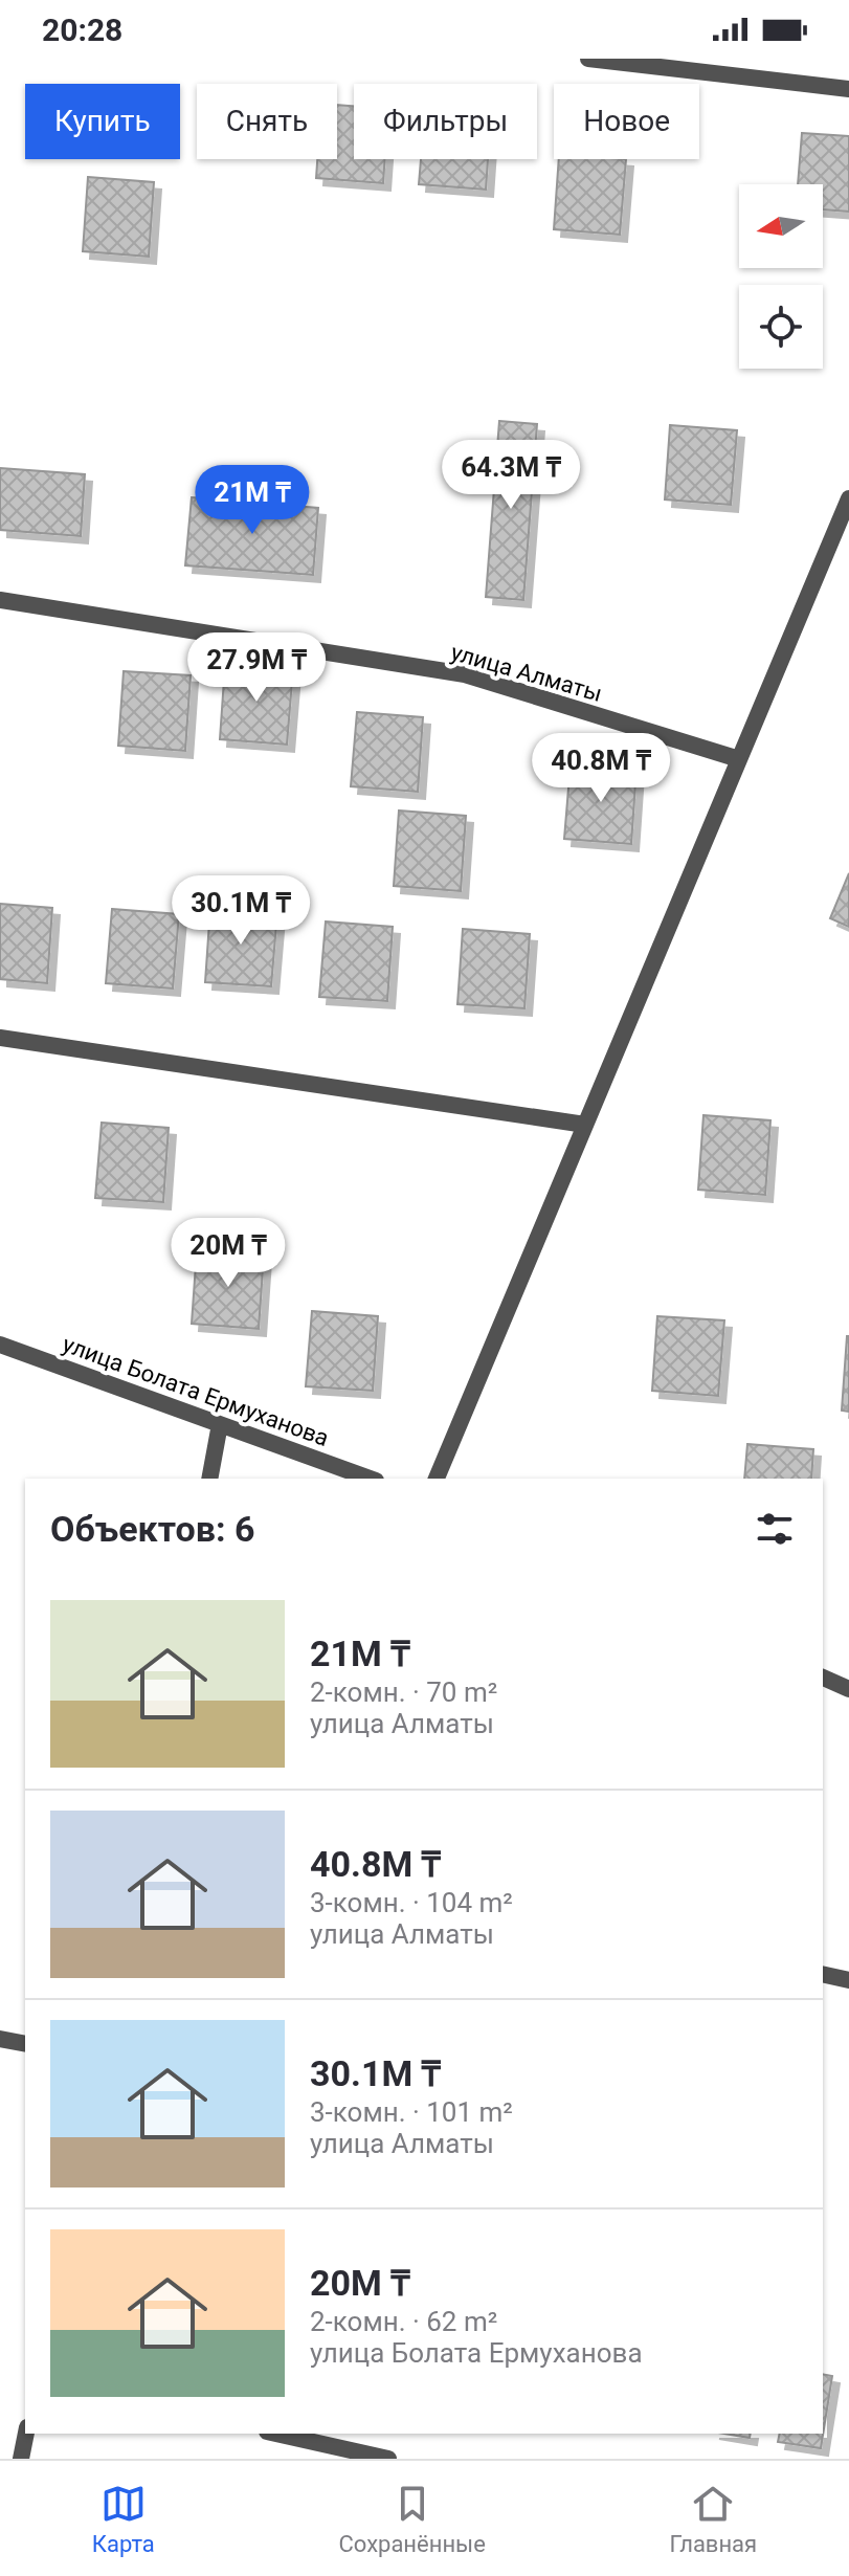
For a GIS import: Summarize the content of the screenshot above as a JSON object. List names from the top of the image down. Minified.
{"streets":{"street":["улица Алматы","улица Болата Ермуханова"]},"north":"left","page":{"status":"20:28","chip":["Купить","Снять","Фильтры","Новое"],"price":["64.3M ₸","21M ₸","27.9M ₸","40.8M ₸","30.1M ₸","20M ₸"],"heading":"Объектов: 6","list":[{"name":"21M ₸","note":"2-комн. · 70 m² · улица Алматы"},{"name":"40.8M ₸","note":"3-комн. · 104 m² · улица Алматы"},{"name":"30.1M ₸","note":"3-комн. · 101 m² · улица Алматы"},{"name":"20M ₸","note":"2-комн. · 62 m² · улица Болата Ермуханова"}],"tabs":["Карта","Сохранённые","Главная"]}}
